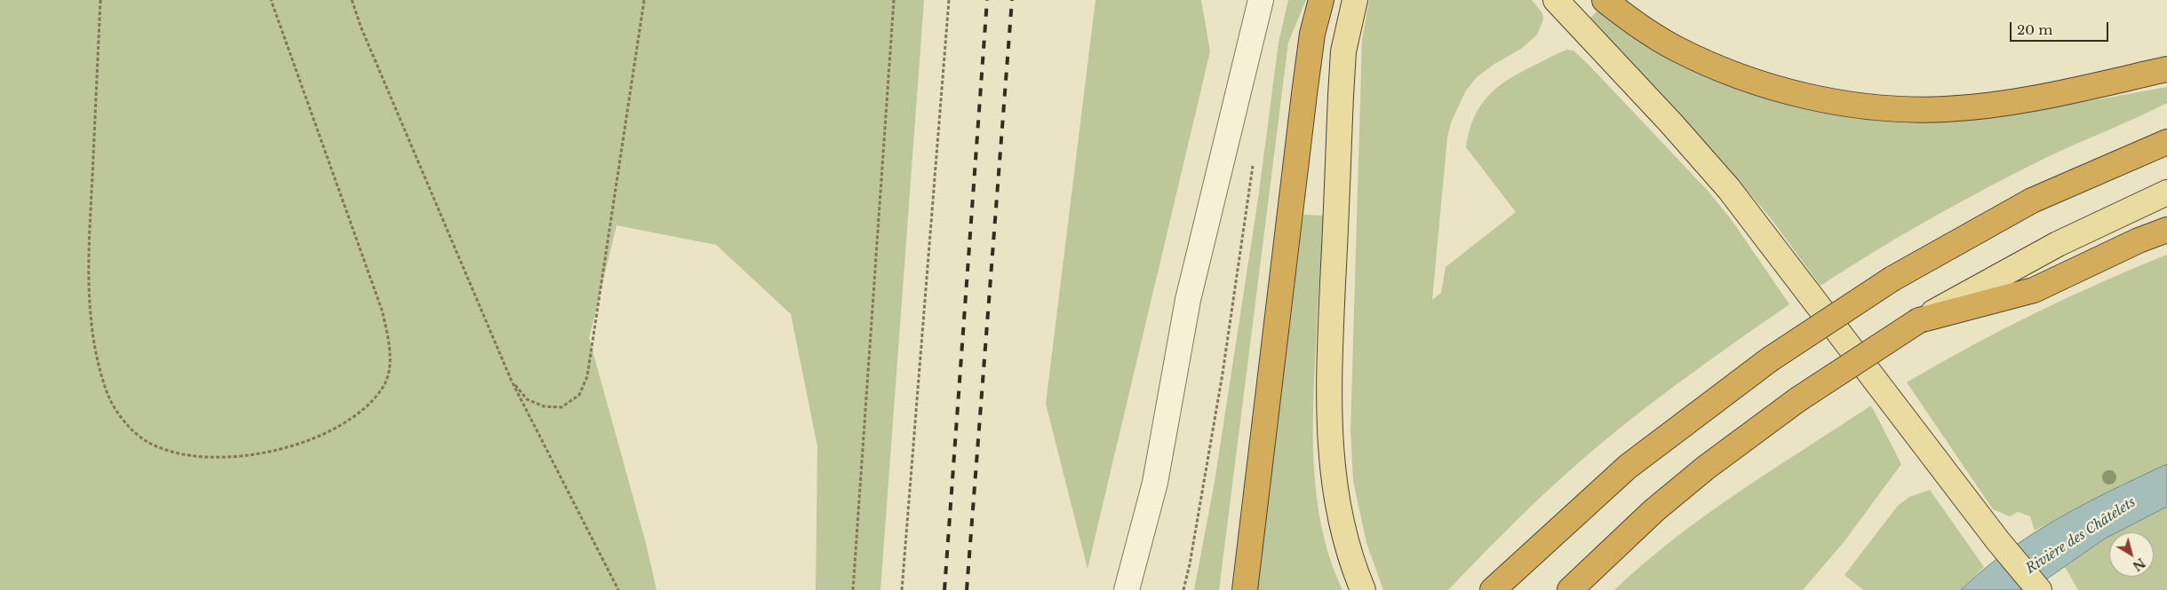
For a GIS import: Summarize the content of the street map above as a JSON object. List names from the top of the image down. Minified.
{"water":["Rivière des Châtelets"],"scale_bar":"20 m","north":"bottom right"}
